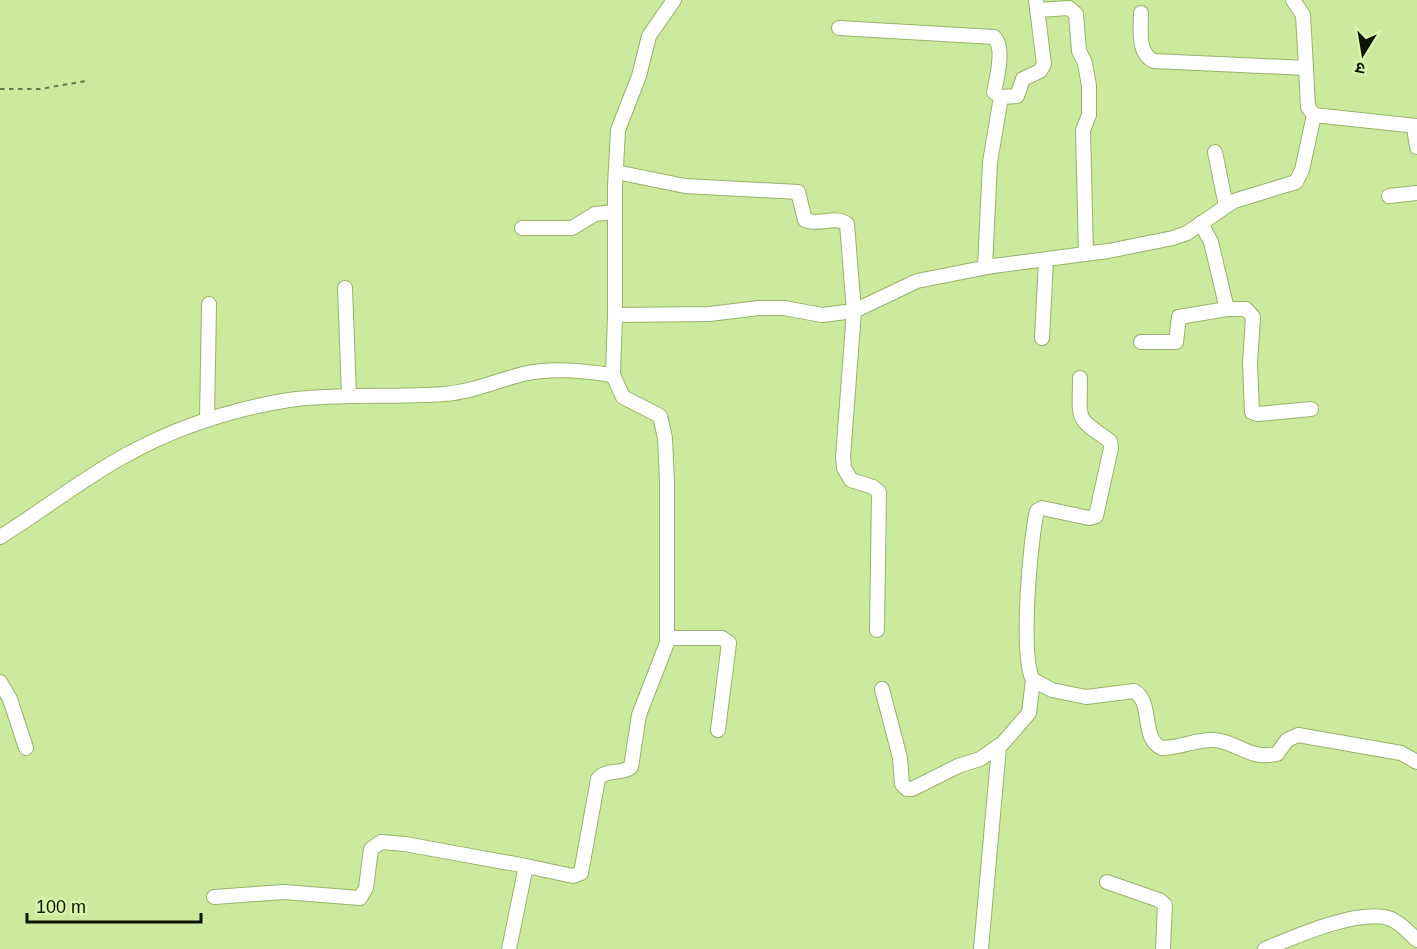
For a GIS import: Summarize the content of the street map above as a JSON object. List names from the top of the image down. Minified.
{"scale_bar":"100 m","north":"bottom"}
